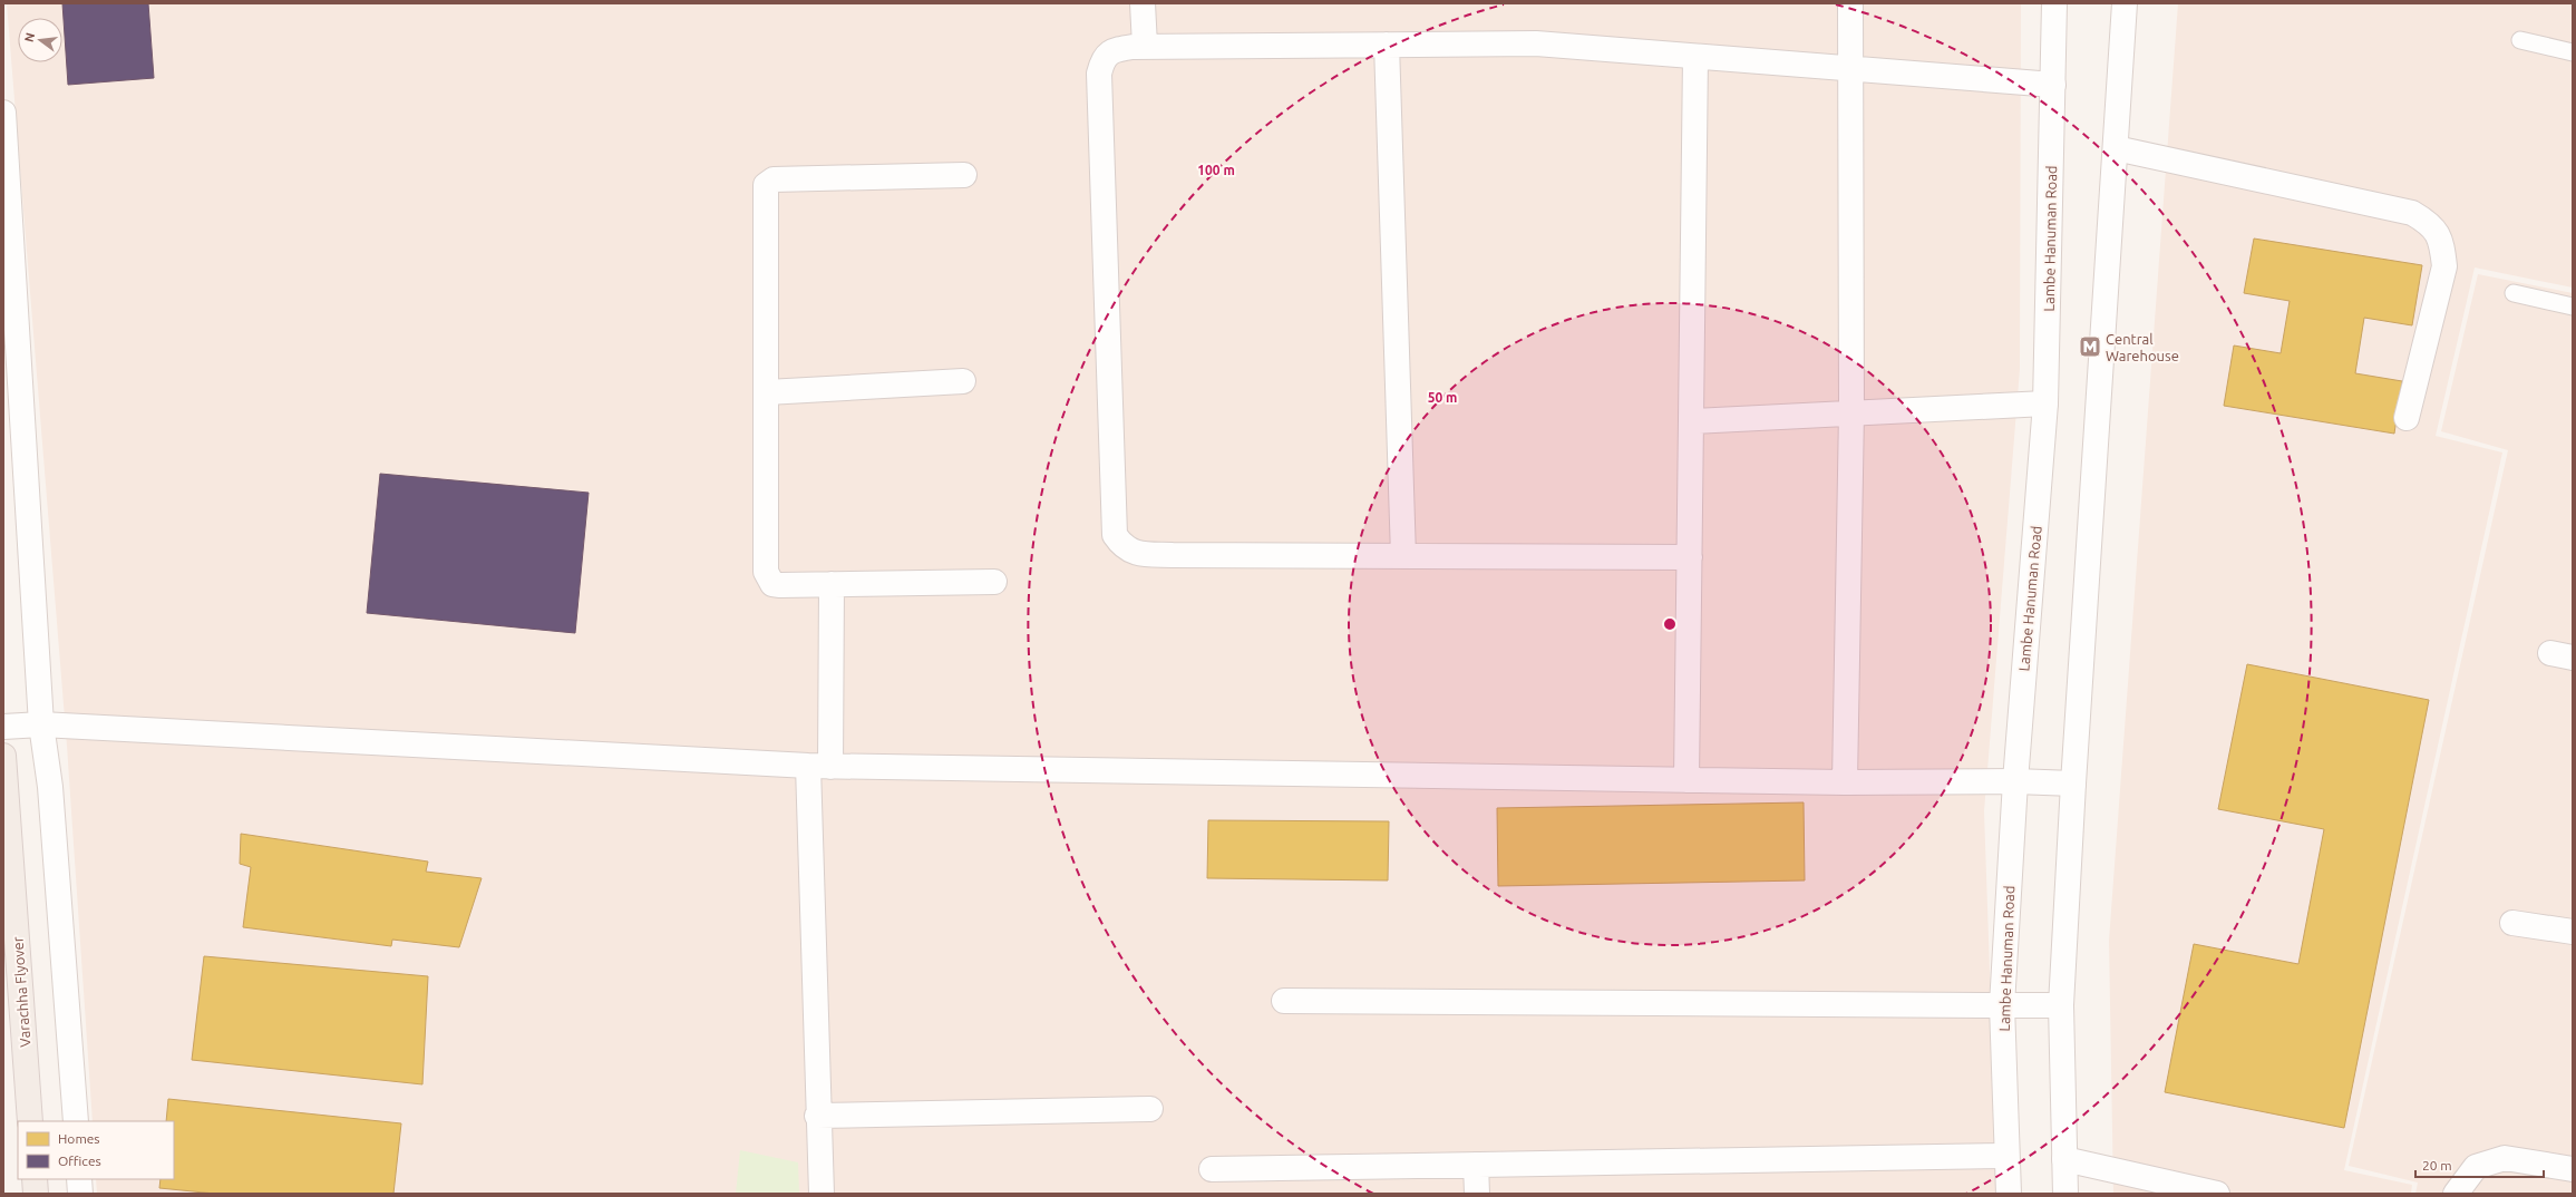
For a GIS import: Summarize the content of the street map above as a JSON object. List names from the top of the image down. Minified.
{"streets":{"main road":["Varachha Flyover"],"street":["Lambe Hanuman Road"]},"places":{"metro station":["Central Warehouse"]},"legend":["Homes","Offices"],"scale_bar":"20 m","north":"left","rings":["100 m","50 m"]}
